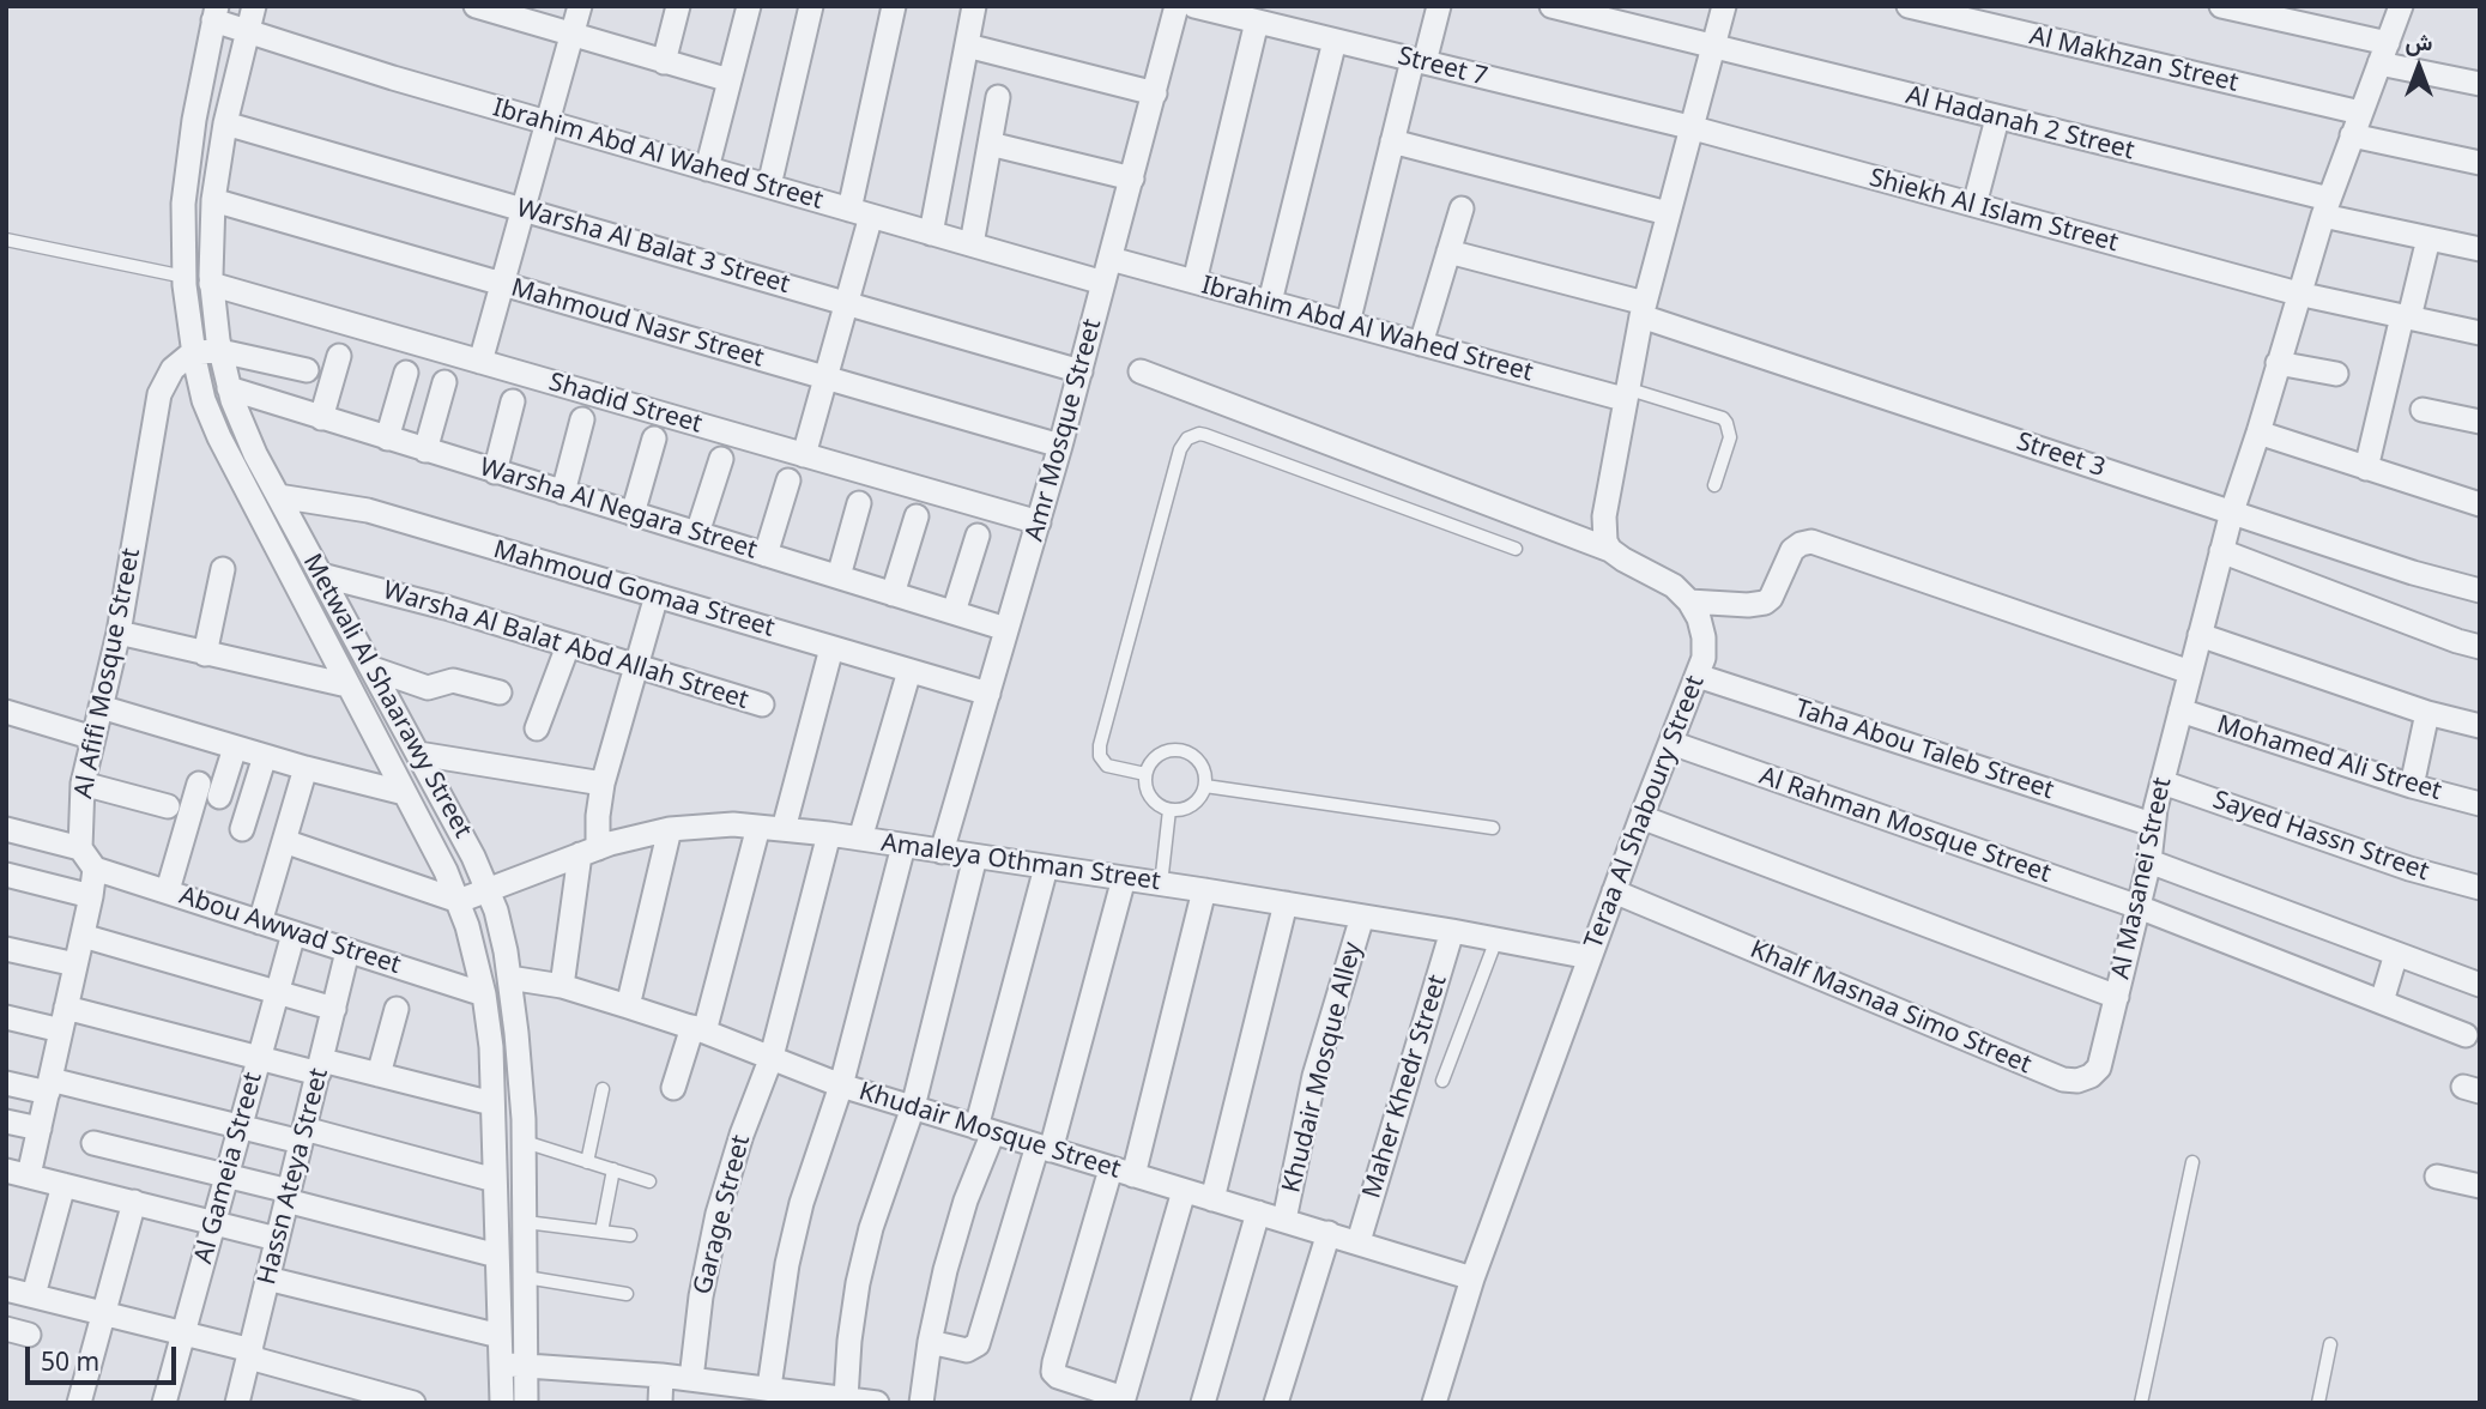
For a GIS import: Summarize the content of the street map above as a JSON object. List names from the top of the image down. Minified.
{"streets":{"street":["Al Makhzan Street","Street 7","Al Hadanah 2 Street","Ibrahim Abd Al Wahed Street","Shiekh Al Islam Street","Warsha Al Balat 3 Street","Mahmoud Nasr Street","Shadid Street","Amr Mosque Street","Street 3","Warsha Al Negara Street","Mahmoud Gomaa Street","Warsha Al Balat Abd Allah Street","Al Afifi Mosque Street","Metwali Al Shaarawy Street","Taha Abou Taleb Street","Mohamed Ali Street","Teraa Al Shaboury Street","Al Rahman Mosque Street","Sayed Hassn Street","Amaleya Othman Street","Al Masanei Street","Abou Awwad Street","Khalf Masnaa Simo Street","Khudair Mosque Alley","Maher Khedr Street","Khudair Mosque Street","Al Gameia Street","Hassn Ateya Street","Garage Street"]},"crossings":[["Al Makhzan Street","Al Masanei Street"],["Street 7","Shiekh Al Islam Street"],["Al Hadanah 2 Street","Al Masanei Street"],["Ibrahim Abd Al Wahed Street","Amr Mosque Street"],["Ibrahim Abd Al Wahed Street","Metwali Al Shaarawy Street"],["Shiekh Al Islam Street","Al Masanei Street"],["Warsha Al Balat 3 Street","Amr Mosque Street"],["Warsha Al Balat 3 Street","Metwali Al Shaarawy Street"],["Mahmoud Nasr Street","Amr Mosque Street"],["Mahmoud Nasr Street","Metwali Al Shaarawy Street"],["Shadid Street","Amr Mosque Street"],["Shadid Street","Metwali Al Shaarawy Street"],["Amr Mosque Street","Warsha Al Negara Street"],["Amr Mosque Street","Mahmoud Gomaa Street"],["Amr Mosque Street","Amaleya Othman Street"],["Street 3","Al Masanei Street"],["Warsha Al Negara Street","Metwali Al Shaarawy Street"],["Mahmoud Gomaa Street","Metwali Al Shaarawy Street"],["Warsha Al Balat Abd Allah Street","Metwali Al Shaarawy Street"],["Al Afifi Mosque Street","Metwali Al Shaarawy Street"],["Al Afifi Mosque Street","Abou Awwad Street"],["Metwali Al Shaarawy Street","Amaleya Othman Street"],["Metwali Al Shaarawy Street","Abou Awwad Street"],["Metwali Al Shaarawy Street","Khudair Mosque Street"],["Taha Abou Taleb Street","Teraa Al Shaboury Street"],["Taha Abou Taleb Street","Al Masanei Street"],["Mohamed Ali Street","Al Masanei Street"],["Teraa Al Shaboury Street","Al Rahman Mosque Street"],["Teraa Al Shaboury Street","Amaleya Othman Street"],["Teraa Al Shaboury Street","Al Masanei Street"],["Teraa Al Shaboury Street","Khalf Masnaa Simo Street"],["Teraa Al Shaboury Street","Khudair Mosque Street"],["Al Rahman Mosque Street","Al Masanei Street"],["Sayed Hassn Street","Al Masanei Street"],["Amaleya Othman Street","Khudair Mosque Alley"],["Amaleya Othman Street","Maher Khedr Street"],["Amaleya Othman Street","Garage Street"],["Al Masanei Street","Khalf Masnaa Simo Street"],["Abou Awwad Street","Al Gameia Street"],["Abou Awwad Street","Hassn Ateya Street"],["Khudair Mosque Alley","Khudair Mosque Street"],["Maher Khedr Street","Khudair Mosque Street"],["Khudair Mosque Street","Garage Street"]],"scale_bar":"50 m","north":"top"}
